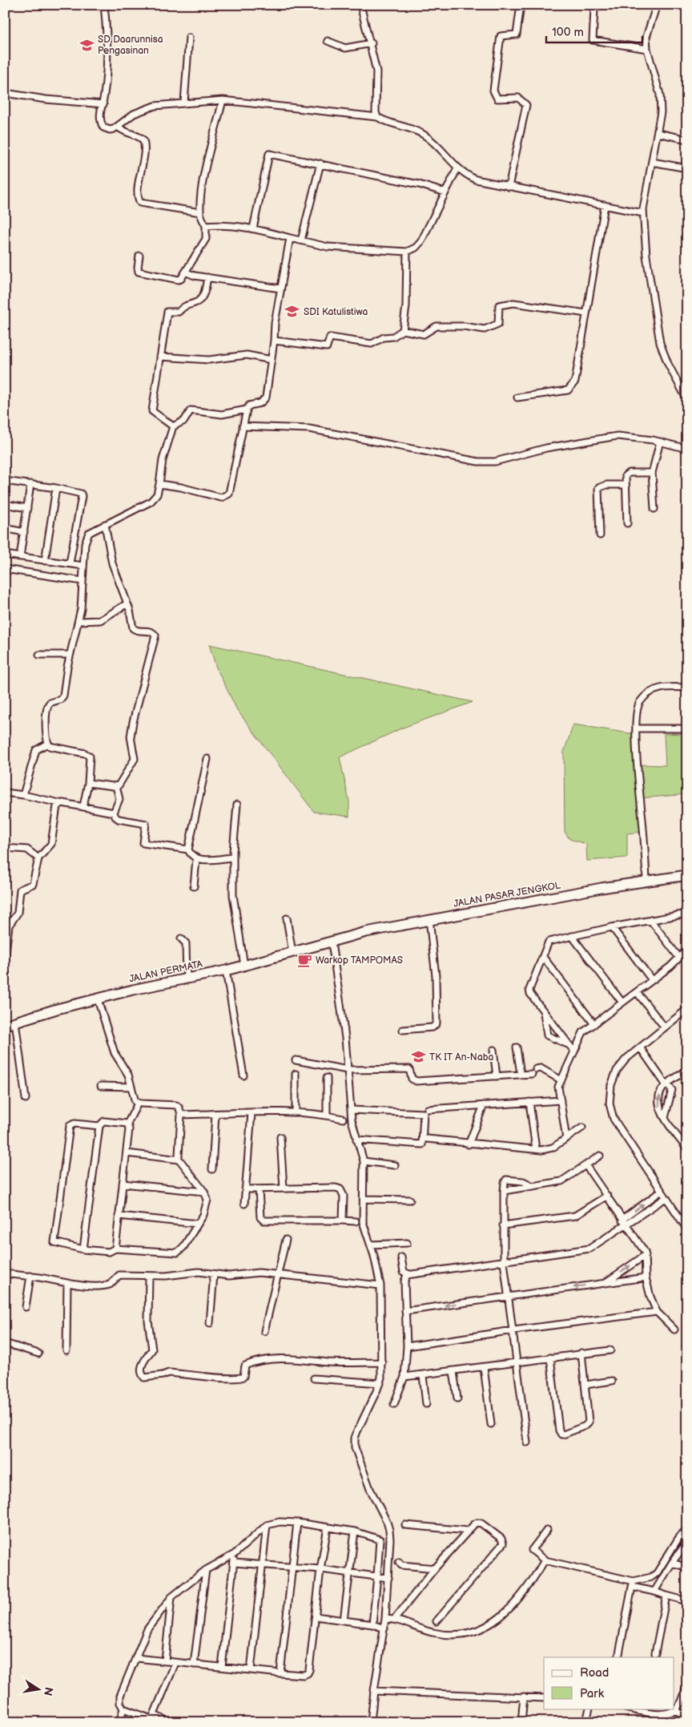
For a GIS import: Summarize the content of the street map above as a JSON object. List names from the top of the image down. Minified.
{"streets":{"main road":["JALAN PASAR JENGKOL","JALAN PERMATA"]},"crossings":[["JALAN PASAR JENGKOL","JALAN PERMATA"]],"places":{"school or university":["SD Daarunnisa Pengasinan","SDI Katulistiwa","TK IT An-Naba"],"cafe":["Warkop TAMPOMAS"]},"legend":["Road","Park"],"scale_bar":"100 m","north":"right"}
